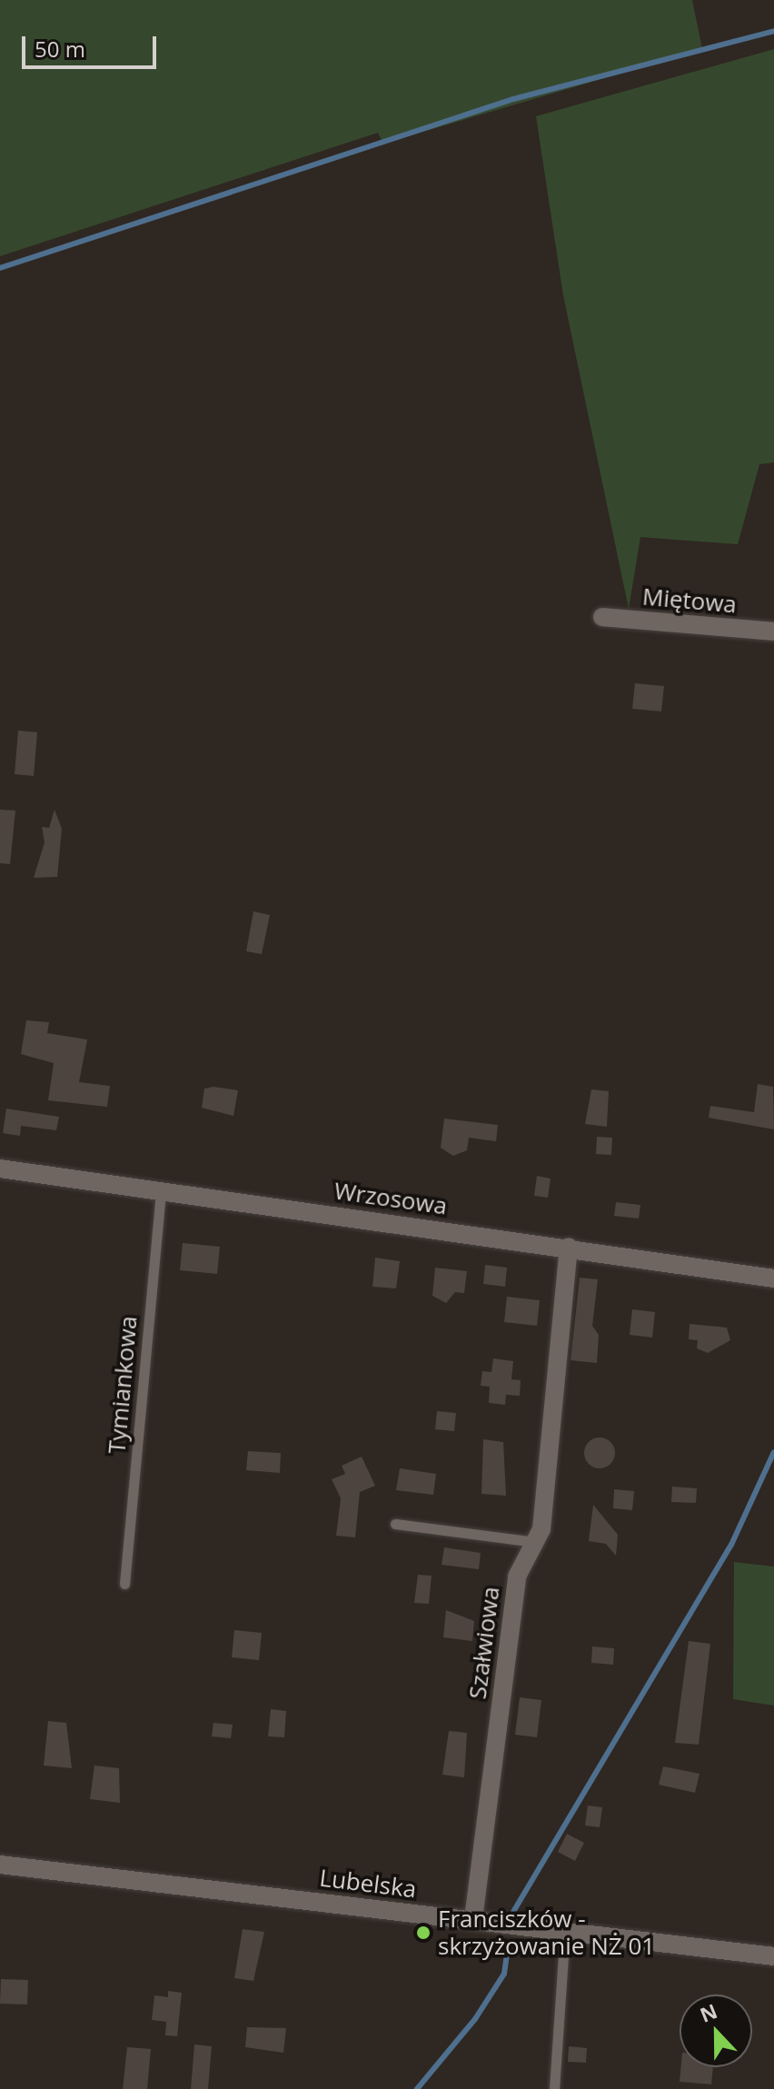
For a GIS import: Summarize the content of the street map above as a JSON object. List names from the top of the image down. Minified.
{"streets":{"street":["Miętowa","Wrzosowa","Szałwiowa","Lubelska"],"lane":["Tymiankowa"]},"crossings":[["Wrzosowa","Tymiankowa"],["Wrzosowa","Szałwiowa"],["Szałwiowa","Lubelska"]],"places":["Franciszków - skrzyżowanie NŻ 01"],"scale_bar":"50 m","north":"top"}
